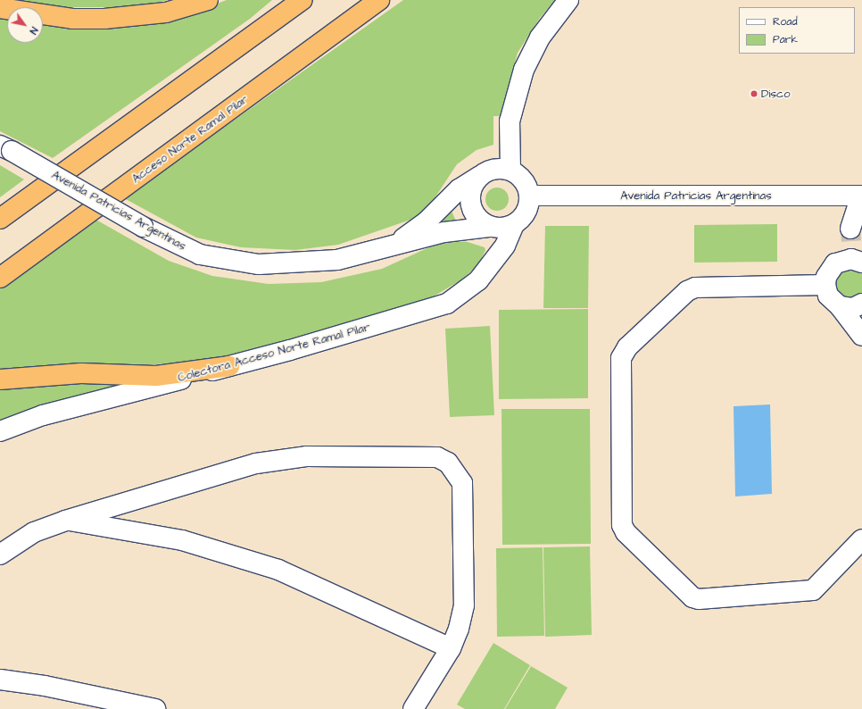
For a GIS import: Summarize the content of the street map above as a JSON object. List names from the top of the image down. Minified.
{"streets":{"highway":["Acceso Norte Ramal Pilar"],"street":["Avenida Patricias Argentinas","Colectora Acceso Norte Ramal Pilar"]},"crossings":[["Avenida Patricias Argentinas","Colectora Acceso Norte Ramal Pilar"]],"places":["Disco"],"legend":["Road","Park"],"north":"bottom right"}
